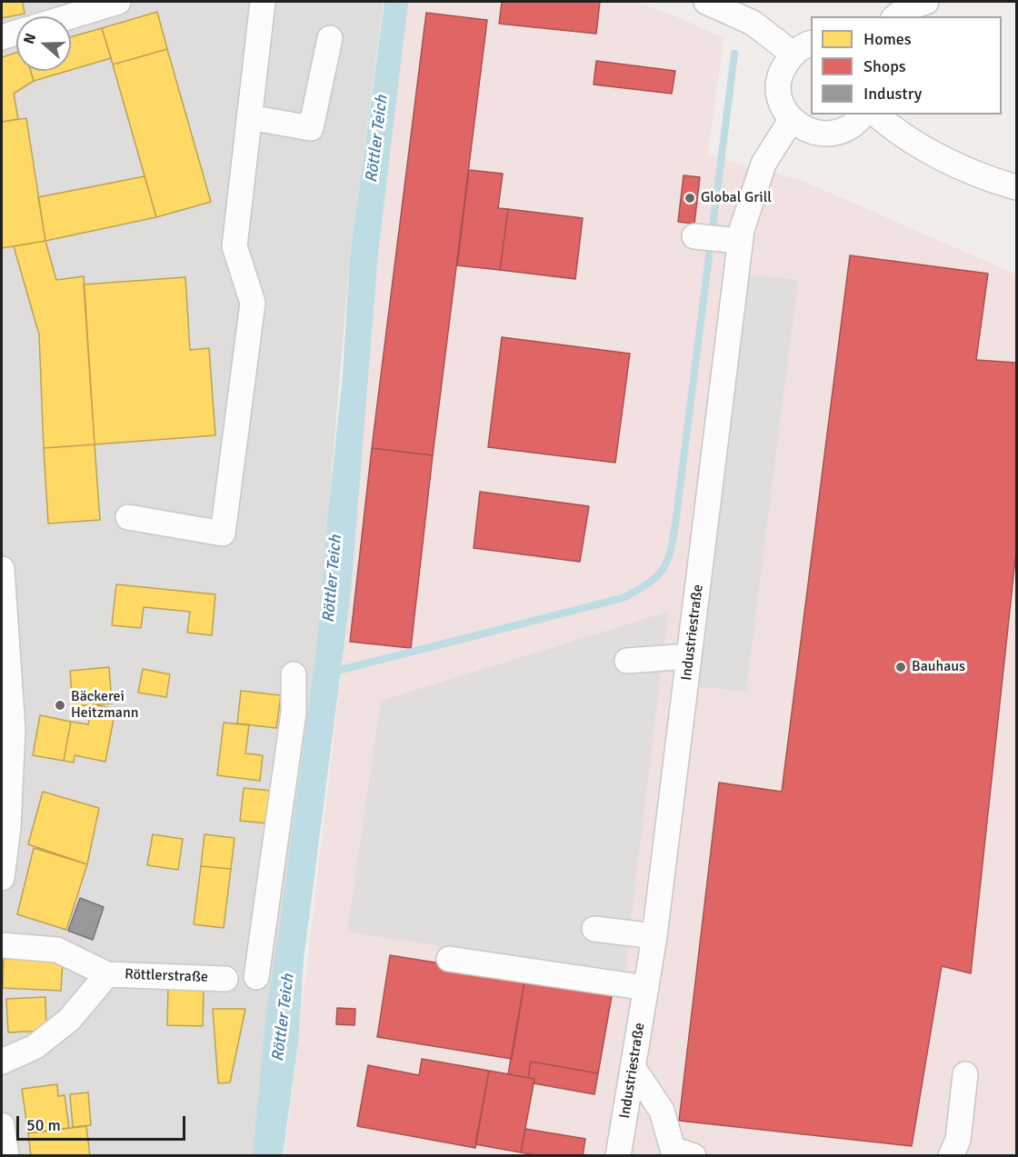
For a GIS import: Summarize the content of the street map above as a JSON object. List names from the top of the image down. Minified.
{"streets":{"street":["Industriestraße","Röttlerstraße"]},"water":["Röttler Teich"],"places":["Global Grill","Bauhaus","Bäckerei Heitzmann"],"legend":["Homes","Shops","Industry"],"scale_bar":"50 m","north":"left"}
